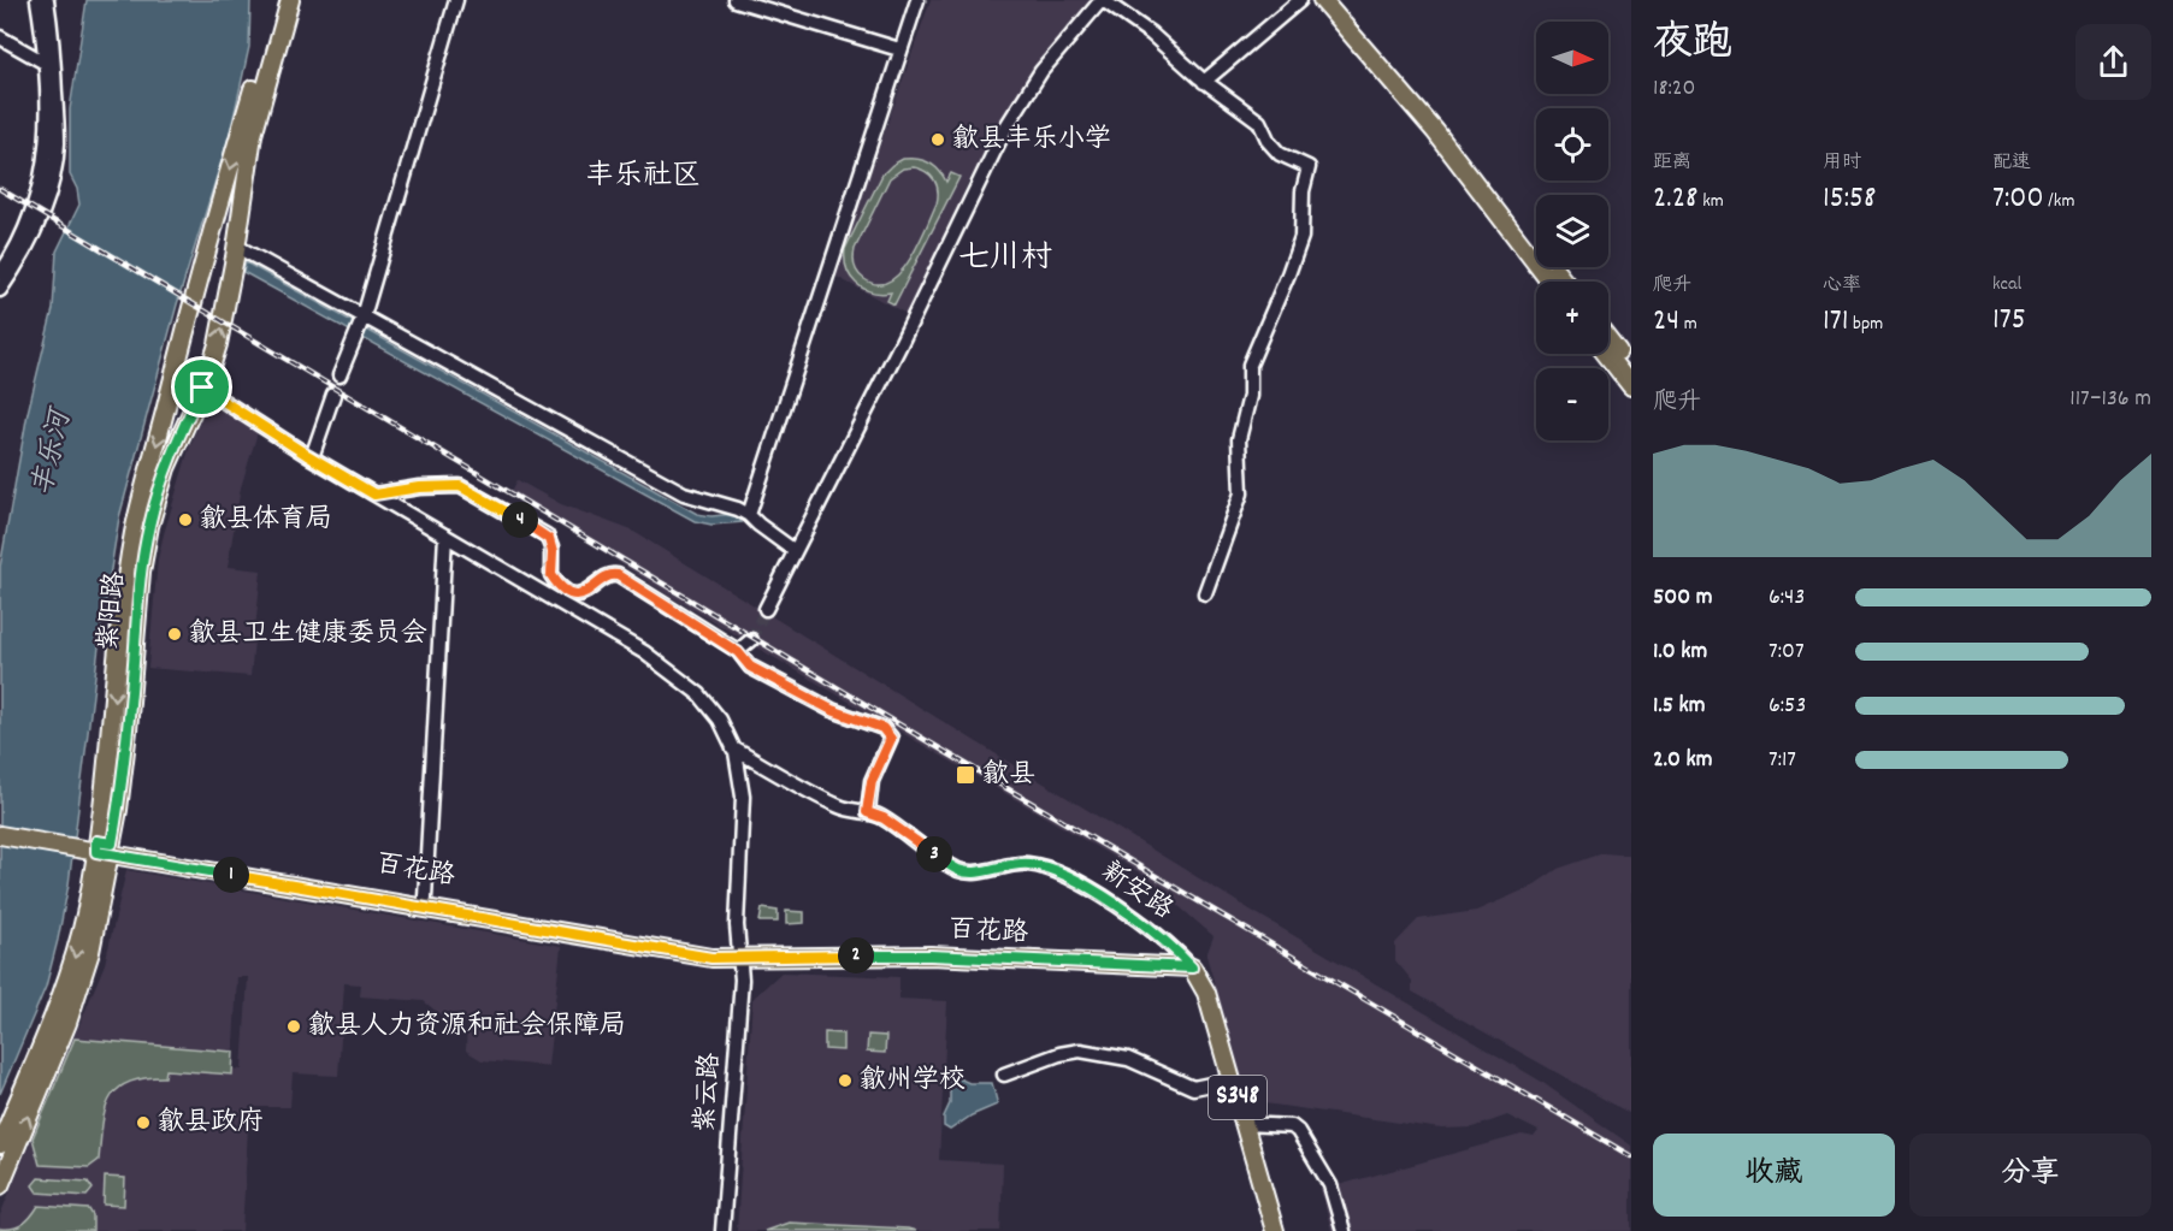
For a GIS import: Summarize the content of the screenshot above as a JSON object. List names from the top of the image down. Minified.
{"streets":{"main road":["紫阳路","百花路","新安路","S348"],"street":["紫云路"]},"crossings":[["紫阳路","百花路"],["紫阳路","紫云路"],["百花路","新安路"],["百花路","紫云路"],["百花路","S348"],["新安路","紫云路"],["新安路","S348"]],"districts":["丰乐社区","七川村"],"water":["丰乐河"],"places":{"other":["歙县丰乐小学","歙县体育局","歙县卫生健康委员会","歙县人力资源和社会保障局","歙州学校","歙县政府"],"transit":["歙县"]},"north":"right","page":{"heading":["夜跑","18:20"],"map_buttons":["+","−"],"stats":[["距离","2.28 km"],["用时","15:58"],["配速","7:00 /km"],["爬升","24 m"],["心率","171 bpm"],["kcal","175"]],"chart":["爬升","117–136 m"],"pins":["4","3","1","2"],"list":[{"name":"500 m","note":"6:43"},{"name":"1.0 km","note":"7:07"},{"name":"1.5 km","note":"6:53"},{"name":"2.0 km","note":"7:17"}],"buttons":["收藏","分享"]}}
